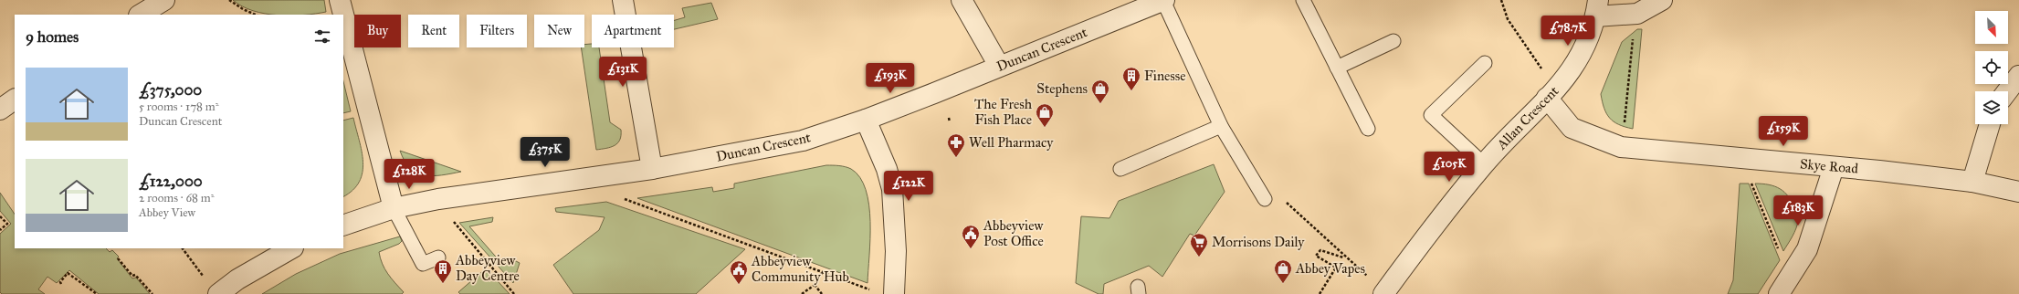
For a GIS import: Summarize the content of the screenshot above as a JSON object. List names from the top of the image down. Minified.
{"streets":{"street":["Duncan Crescent","Allan Crescent","Skye Road"]},"crossings":[["Allan Crescent","Skye Road"]],"places":{"building":["Finesse","Abbeyview Day Centre"],"shop":["Stephens","The Fresh Fish Place","Abbey Vapes"],"pharmacy":["Well Pharmacy"],"public building":["Abbeyview Post Office","Abbeyview Community Hub"],"supermarket":["Morrisons Daily"]},"north":"bottom right","page":{"chip":["Buy","Rent","Filters","New","Apartment"],"heading":"9 homes","price":["£78.7K","£131K","£193K","£159K","£375K","£105K","£128K","£122K","£183K"],"list":[{"name":"£375,000","note":"5 rooms · 178 m² · Duncan Crescent"},{"name":"£122,000","note":"2 rooms · 68 m² · Abbey View"}]}}
